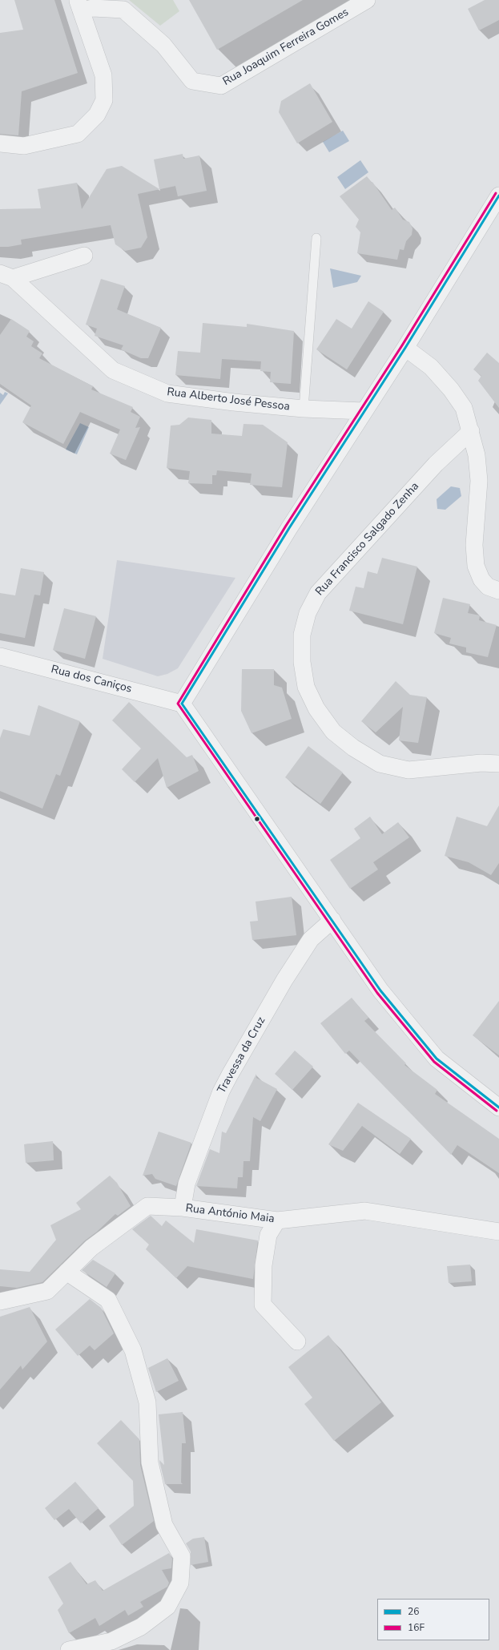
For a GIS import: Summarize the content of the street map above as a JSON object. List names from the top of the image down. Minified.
{"streets":{"street":["Rua Joaquim Ferreira Gomes","Rua Alberto José Pessoa","Rua Francisco Salgado Zenha","Rua dos Caniços","Travessa da Cruz","Rua António Maia"]},"crossings":[["Travessa da Cruz","Rua António Maia"]],"lines":["transit line 16F","transit line 26"],"legend":["26","16F"]}
